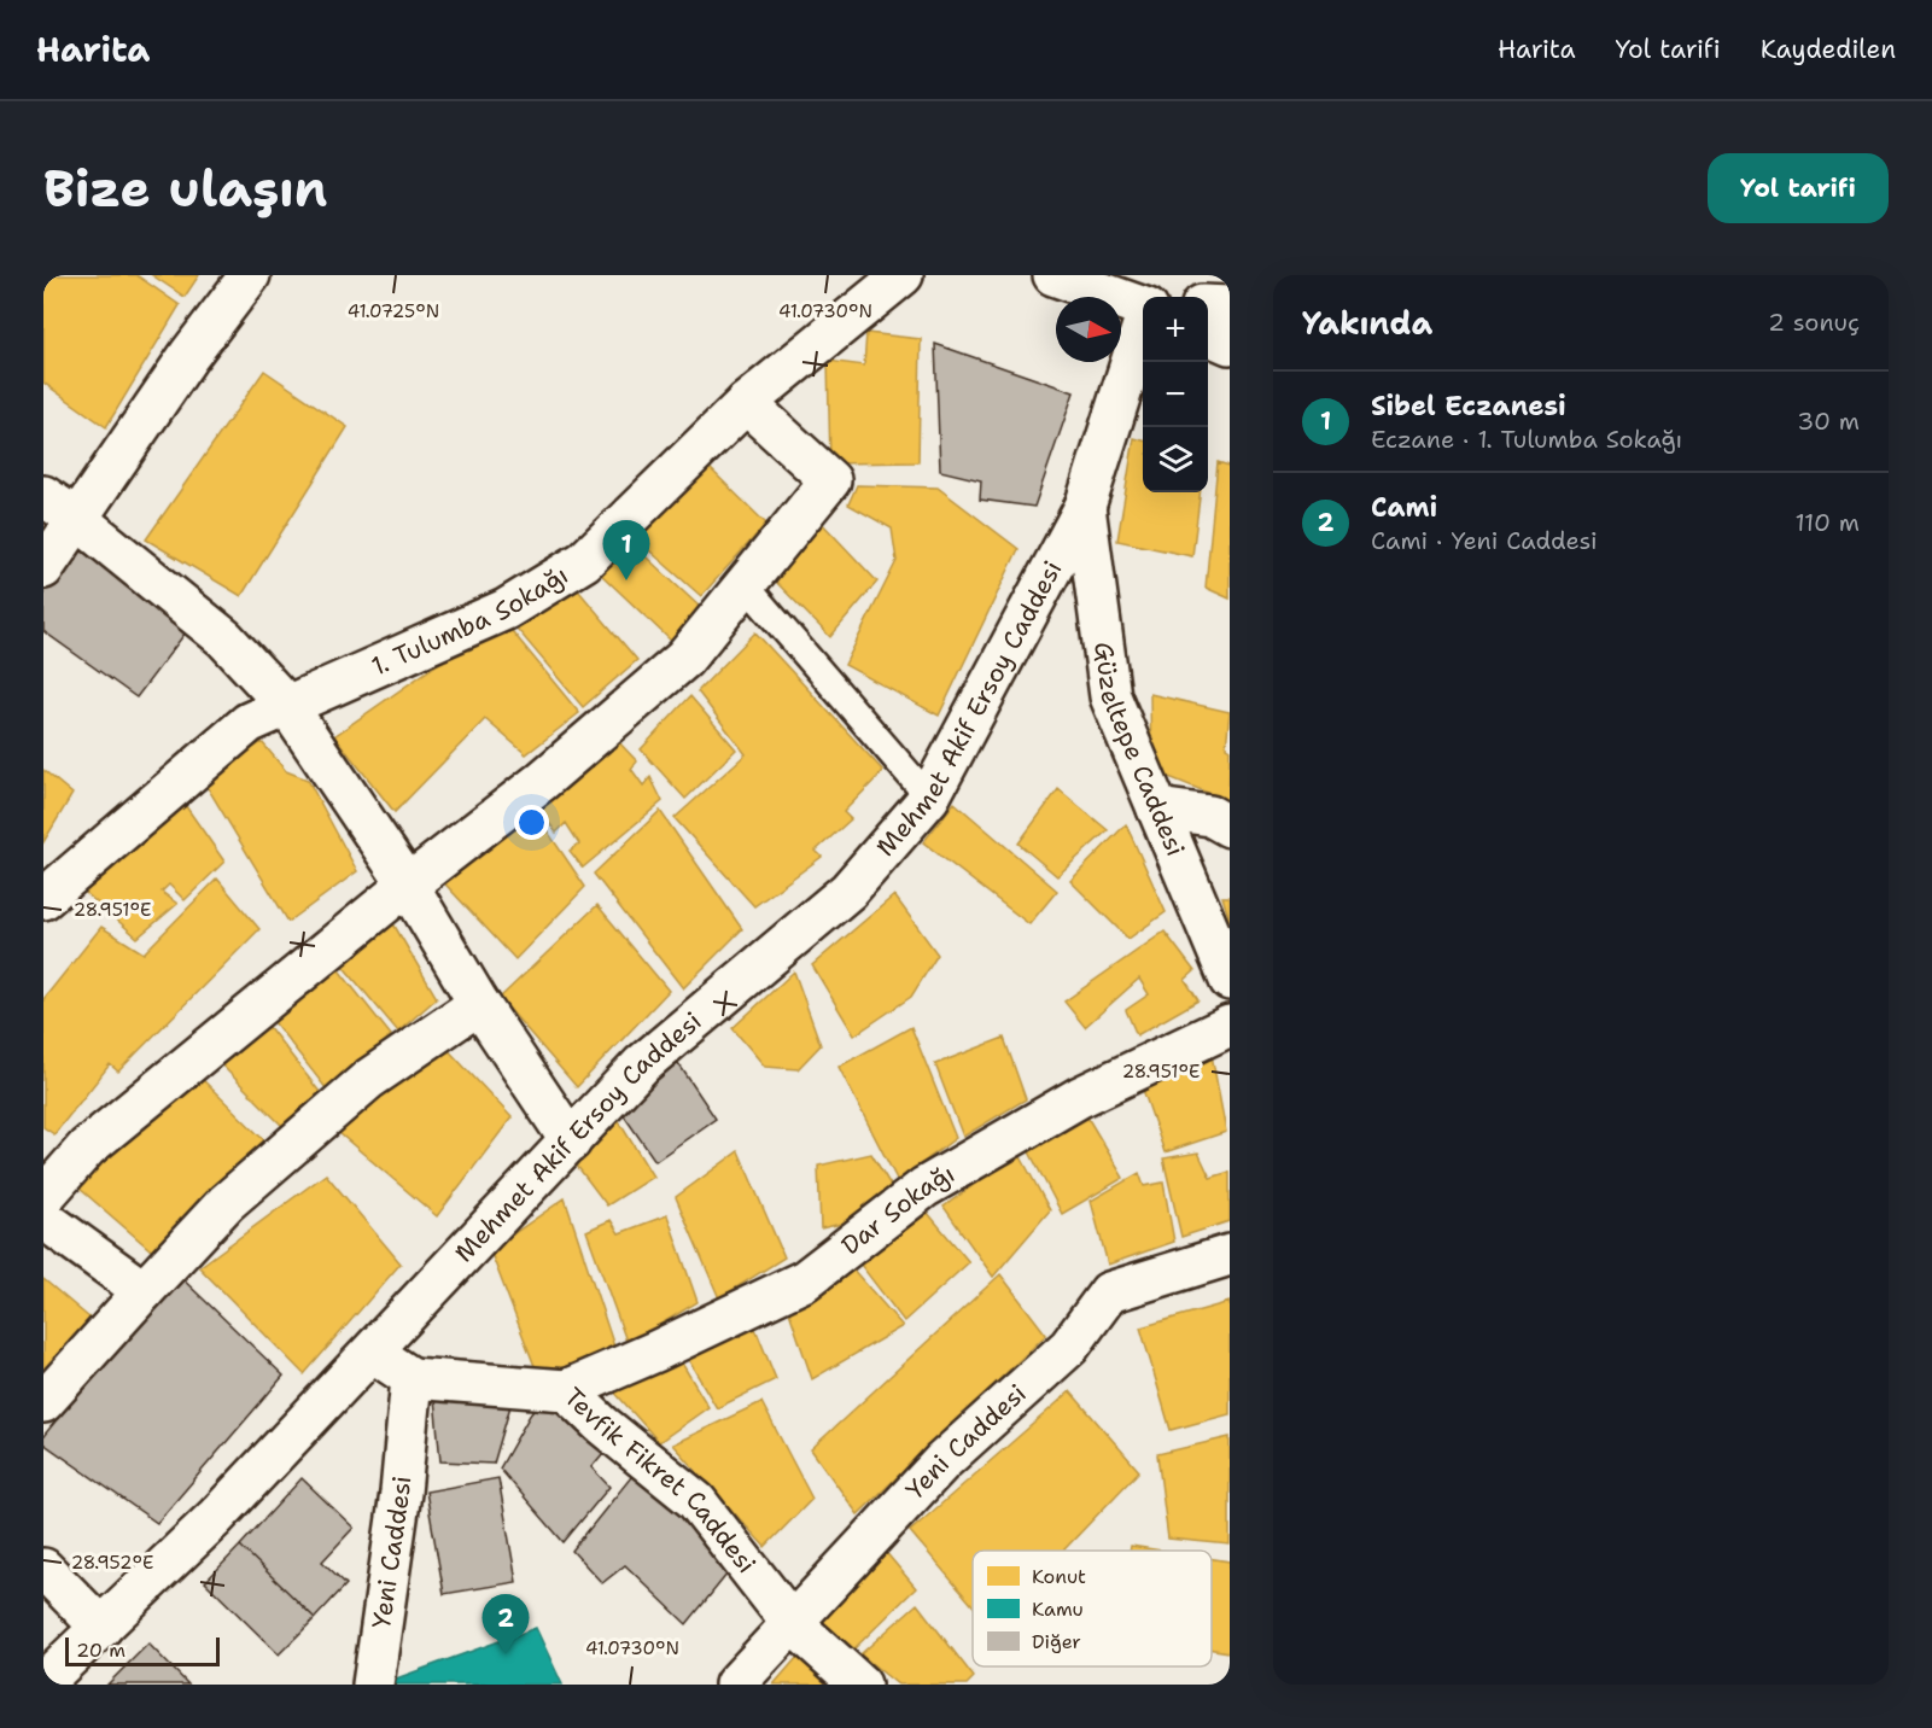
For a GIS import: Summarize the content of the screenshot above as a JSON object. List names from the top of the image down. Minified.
{"streets":{"street":["1. Tulumba Sokağı","Mehmet Akif Ersoy Caddesi","Güzeltepe Caddesi","Dar Sokağı","Yeni Caddesi","Tevfik Fikret Caddesi"]},"crossings":[["Mehmet Akif Ersoy Caddesi","Güzeltepe Caddesi"],["Dar Sokağı","Tevfik Fikret Caddesi"],["Yeni Caddesi","Tevfik Fikret Caddesi"]],"legend":["Konut","Kamu","Diğer"],"scale_bar":"20 m","north":"right","page":{"header":"Harita","nav":["Harita","Yol tarifi","Kaydedilen"],"buttons":"Yol tarifi","title":"Bize ulaşın","heading":["Yakında","2 sonuç"],"map_buttons":["+","−"],"list":[{"mark":"1","name":"Sibel Eczanesi","note":"Eczane · 1. Tulumba Sokağı","value":"30 m"},{"mark":"2","name":"Cami","note":"Cami · Yeni Caddesi","value":"110 m"}],"pins":["1","2"],"scale":"20 m"},"coordinates":["41.0725°N","41.0730°N","28.951°E","28.952°E"]}
